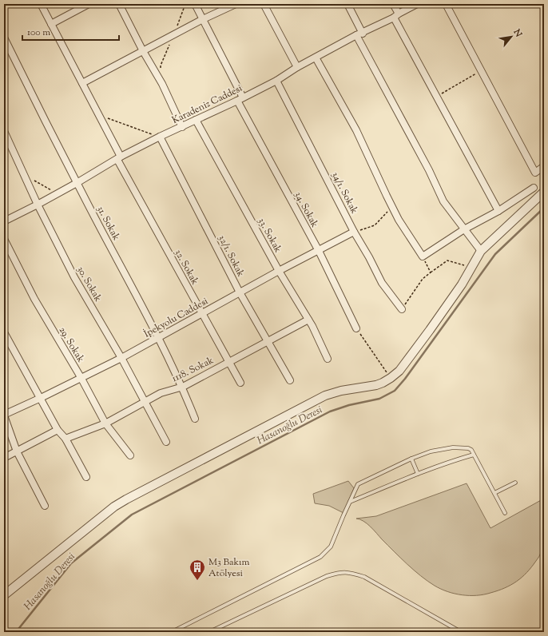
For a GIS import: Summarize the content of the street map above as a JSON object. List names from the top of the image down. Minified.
{"streets":{"street":["Karadeniz Caddesi","34/1. Sokak","34. Sokak","31. Sokak","33. Sokak","32/1. Sokak","32. Sokak","30. Sokak","İpekyolu Caddesi","29. Sokak","1118. Sokak"]},"crossings":[["Karadeniz Caddesi","34/1. Sokak"],["Karadeniz Caddesi","34. Sokak"],["Karadeniz Caddesi","31. Sokak"],["Karadeniz Caddesi","33. Sokak"],["Karadeniz Caddesi","32/1. Sokak"],["Karadeniz Caddesi","32. Sokak"],["Karadeniz Caddesi","30. Sokak"],["34/1. Sokak","İpekyolu Caddesi"],["34. Sokak","İpekyolu Caddesi"],["31. Sokak","İpekyolu Caddesi"],["31. Sokak","1118. Sokak"],["33. Sokak","İpekyolu Caddesi"],["33. Sokak","1118. Sokak"],["32/1. Sokak","İpekyolu Caddesi"],["32/1. Sokak","1118. Sokak"],["32. Sokak","İpekyolu Caddesi"],["32. Sokak","1118. Sokak"],["30. Sokak","İpekyolu Caddesi"],["30. Sokak","1118. Sokak"],["İpekyolu Caddesi","29. Sokak"],["29. Sokak","1118. Sokak"]],"water":["Hasanoğlu Deresi"],"places":{"building":["M3 Bakım Atölyesi"]},"scale_bar":"100 m","north":"top right"}
